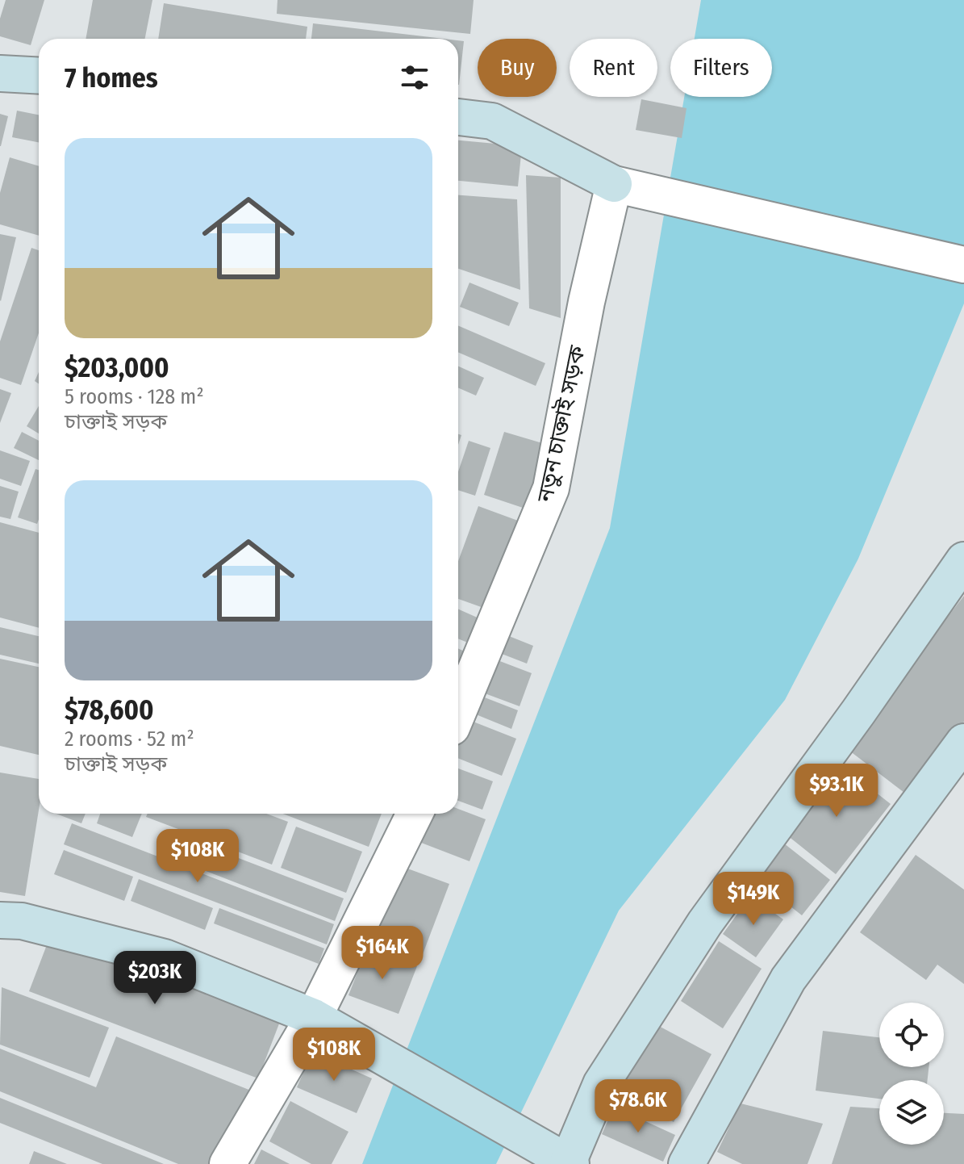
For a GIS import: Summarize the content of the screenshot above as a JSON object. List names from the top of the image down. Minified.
{"streets":{"street":["নতুন চাক্তাই সড়ক"]},"page":{"chip":["Buy","Rent","Filters"],"heading":"7 homes","list":[{"name":"$203,000","note":"5 rooms · 128 m² · চাক্তাই সড়ক"},{"name":"$78,600","note":"2 rooms · 52 m² · চাক্তাই সড়ক"}],"price":["$93.1K","$108K","$149K","$164K","$203K","$108K","$78.6K"]}}
